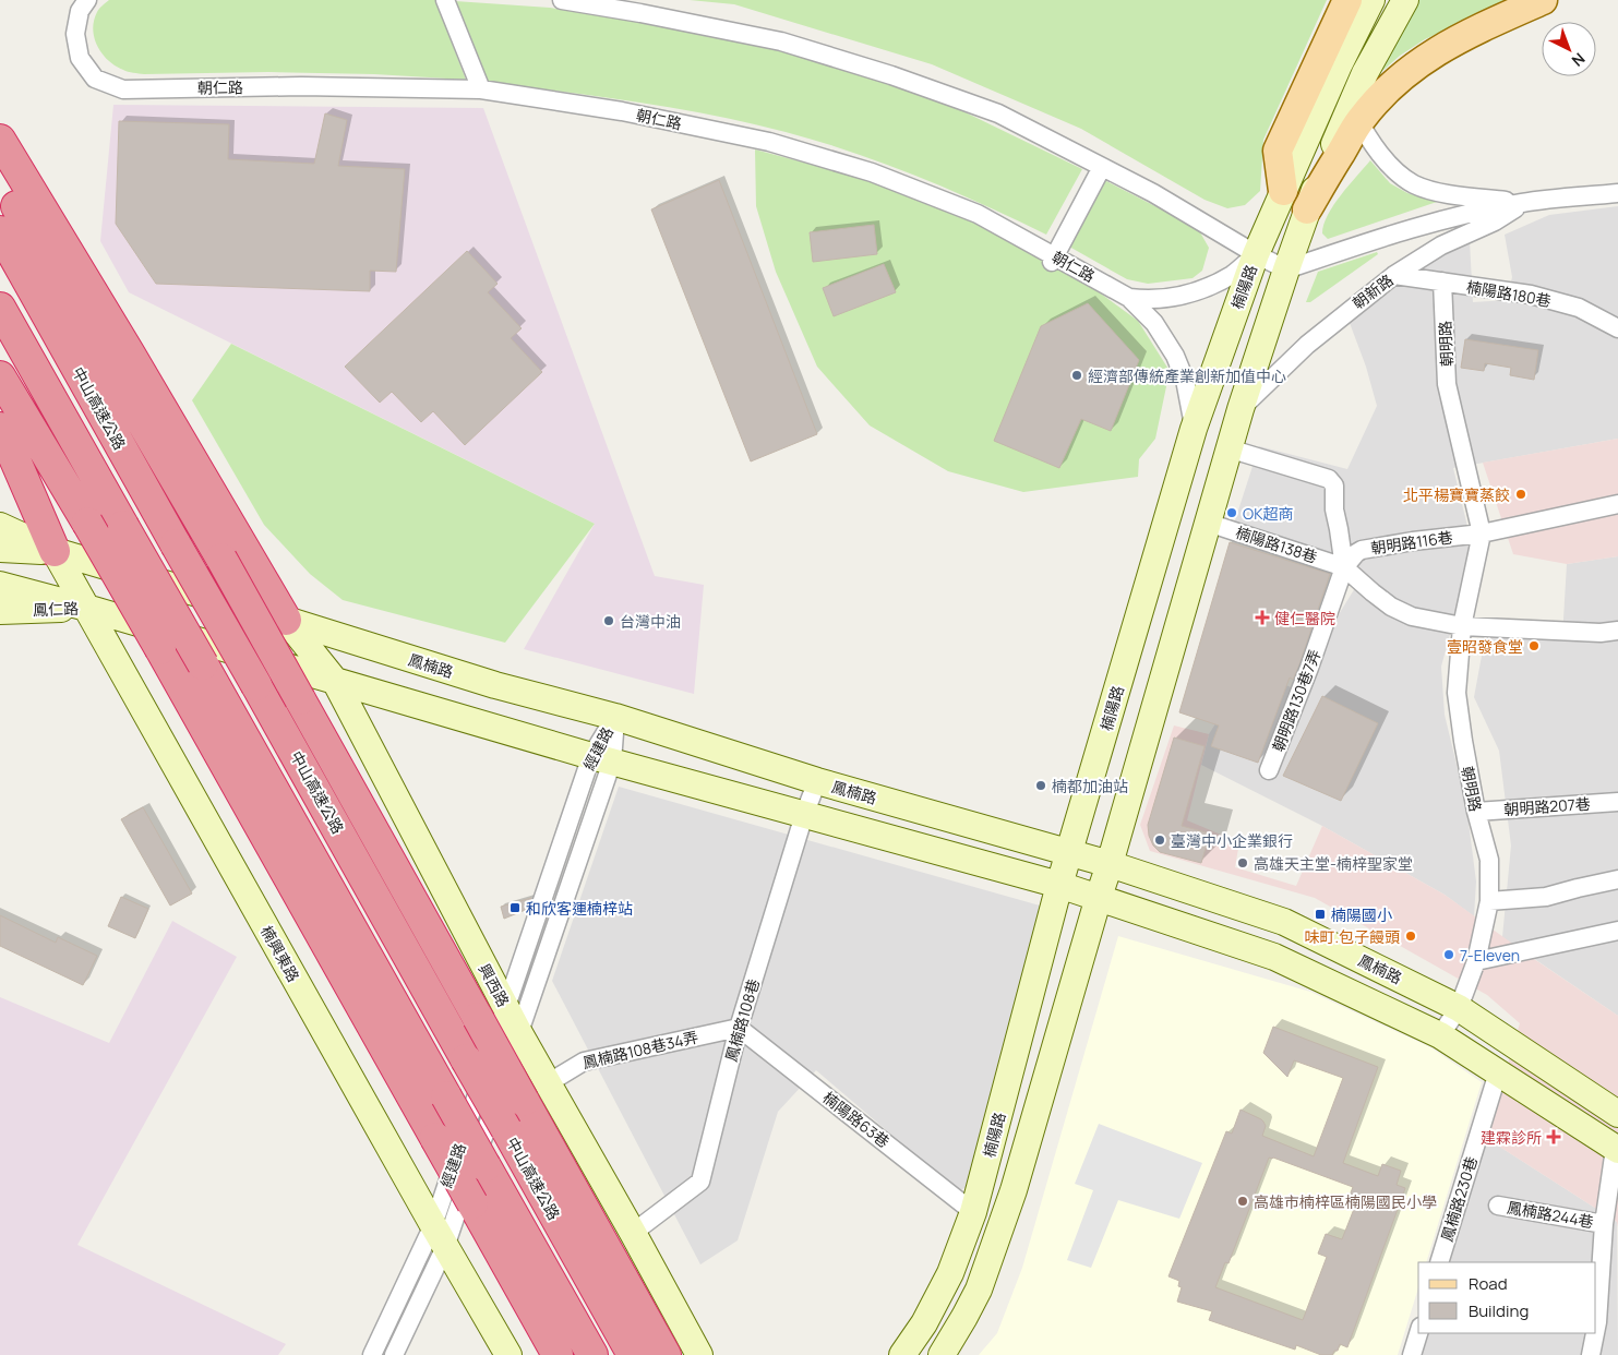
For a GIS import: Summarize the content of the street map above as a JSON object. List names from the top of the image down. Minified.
{"streets":{"highway":["中山高速公路"],"street":["朝仁路","楠陽路","朝新路","楠陽路180巷","朝明路","朝明路116巷","楠陽路138巷","鳳仁路","鳳楠路","朝明路130巷7弄","經建路","朝明路207巷","楠興東路","興西路","鳳楠路108巷","鳳楠路108巷34弄","楠陽路63巷","鳳楠路230巷","鳳楠路244巷"]},"crossings":[["朝仁路","楠陽路"],["楠陽路","鳳楠路"],["楠陽路","楠陽路63巷"],["朝新路","楠陽路180巷"],["楠陽路180巷","朝明路"],["朝明路","朝明路116巷"],["朝明路","鳳楠路"],["朝明路","朝明路207巷"],["朝明路116巷","楠陽路138巷"],["朝明路116巷","朝明路130巷7弄"],["楠陽路138巷","朝明路130巷7弄"],["鳳仁路","楠興東路"],["鳳楠路","經建路"],["鳳楠路","楠興東路"],["鳳楠路","興西路"],["鳳楠路","鳳楠路108巷"],["經建路","楠興東路"],["經建路","興西路"],["興西路","鳳楠路108巷"],["興西路","鳳楠路108巷34弄"],["鳳楠路108巷","鳳楠路108巷34弄"],["鳳楠路108巷","楠陽路63巷"],["鳳楠路108巷34弄","楠陽路63巷"]],"places":{"other":["經濟部傳統產業創新加值中心","北平楊寶寶蒸餃","OK超商","台灣中油","壹昭發食堂","楠都加油站","臺灣中小企業銀行","高雄天主堂-楠梓聖家堂","味町.包子饅頭","7-Eleven","高雄市楠梓區楠陽國民小學"],"health":["健仁醫院","建霖診所"],"transit":["和欣客運楠梓站","楠陽國小"]},"legend":["Road","Building"],"north":"bottom right"}
